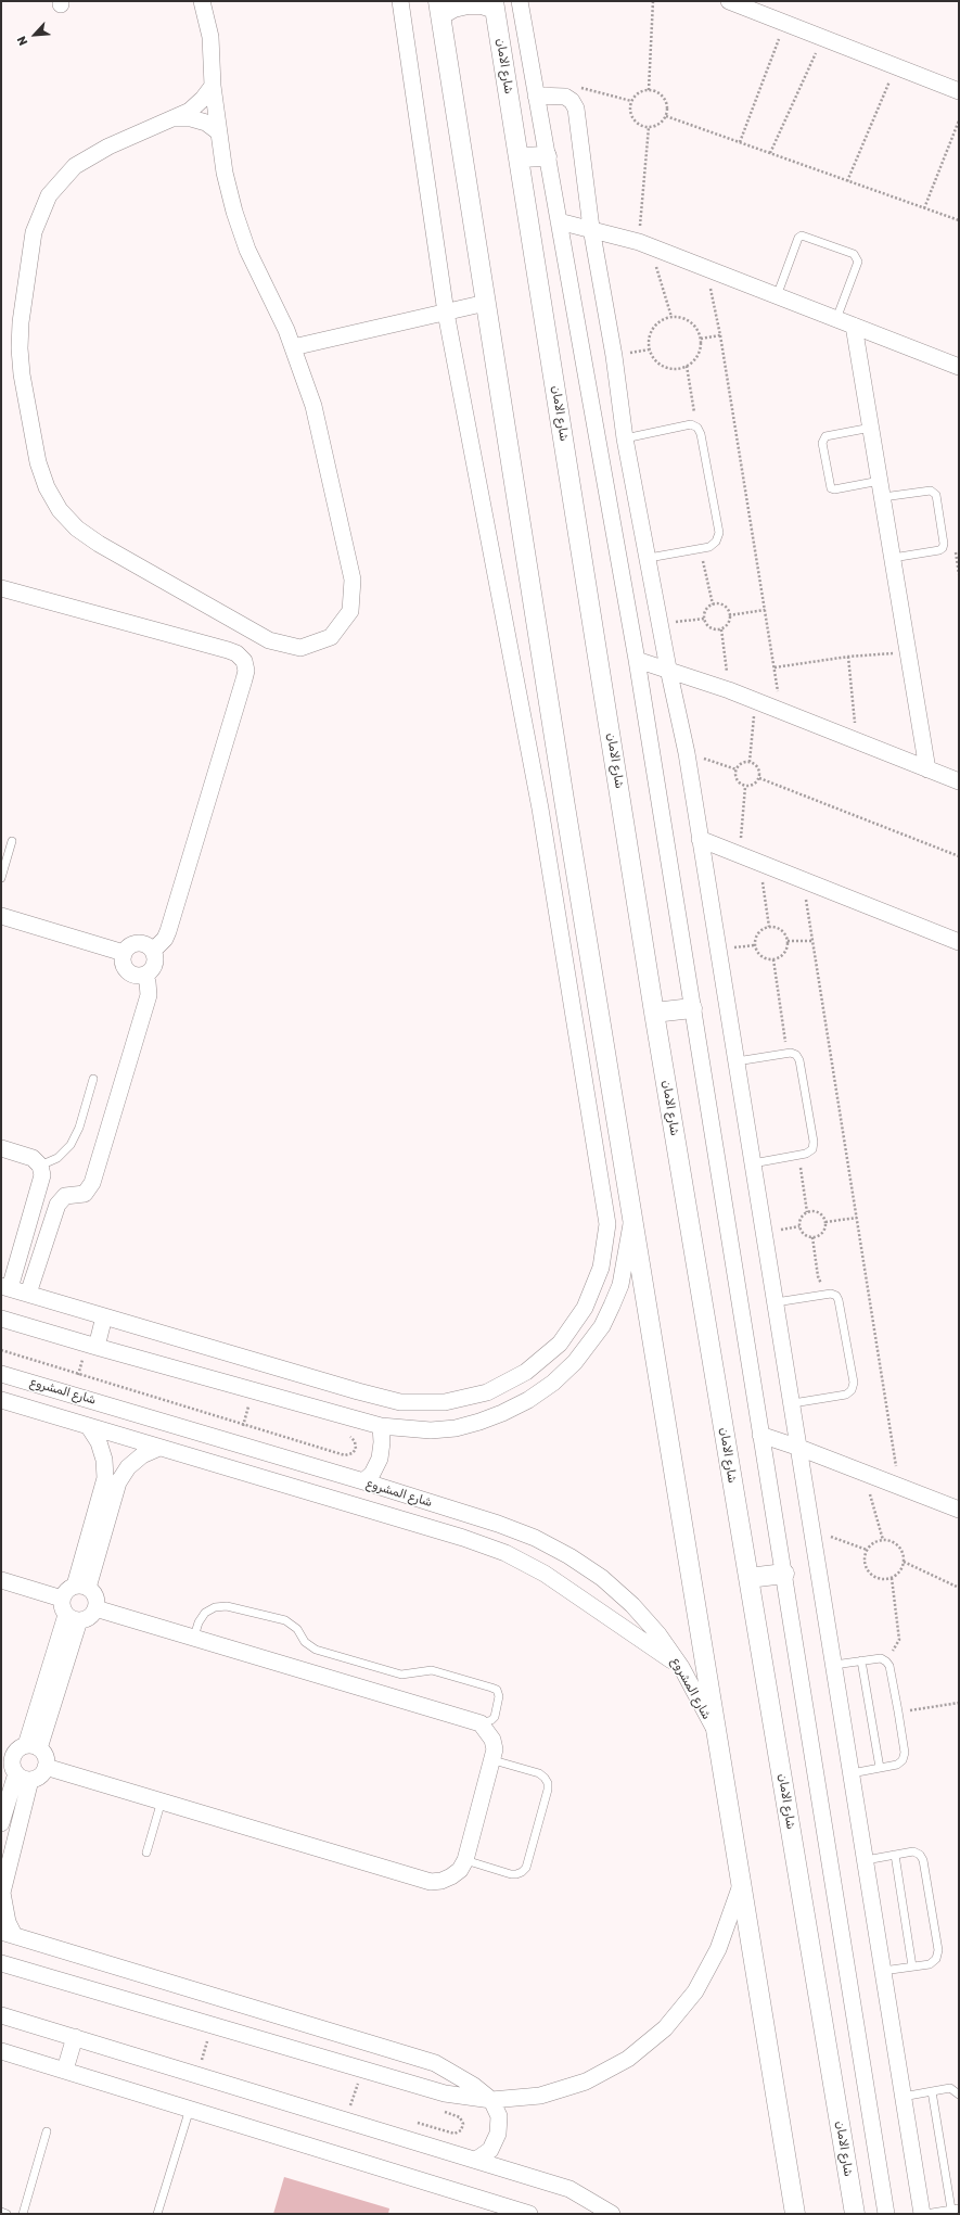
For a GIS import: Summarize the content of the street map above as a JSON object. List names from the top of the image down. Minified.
{"streets":{"street":["شارع الامان","شارع المشروع"]},"north":"bottom left"}
